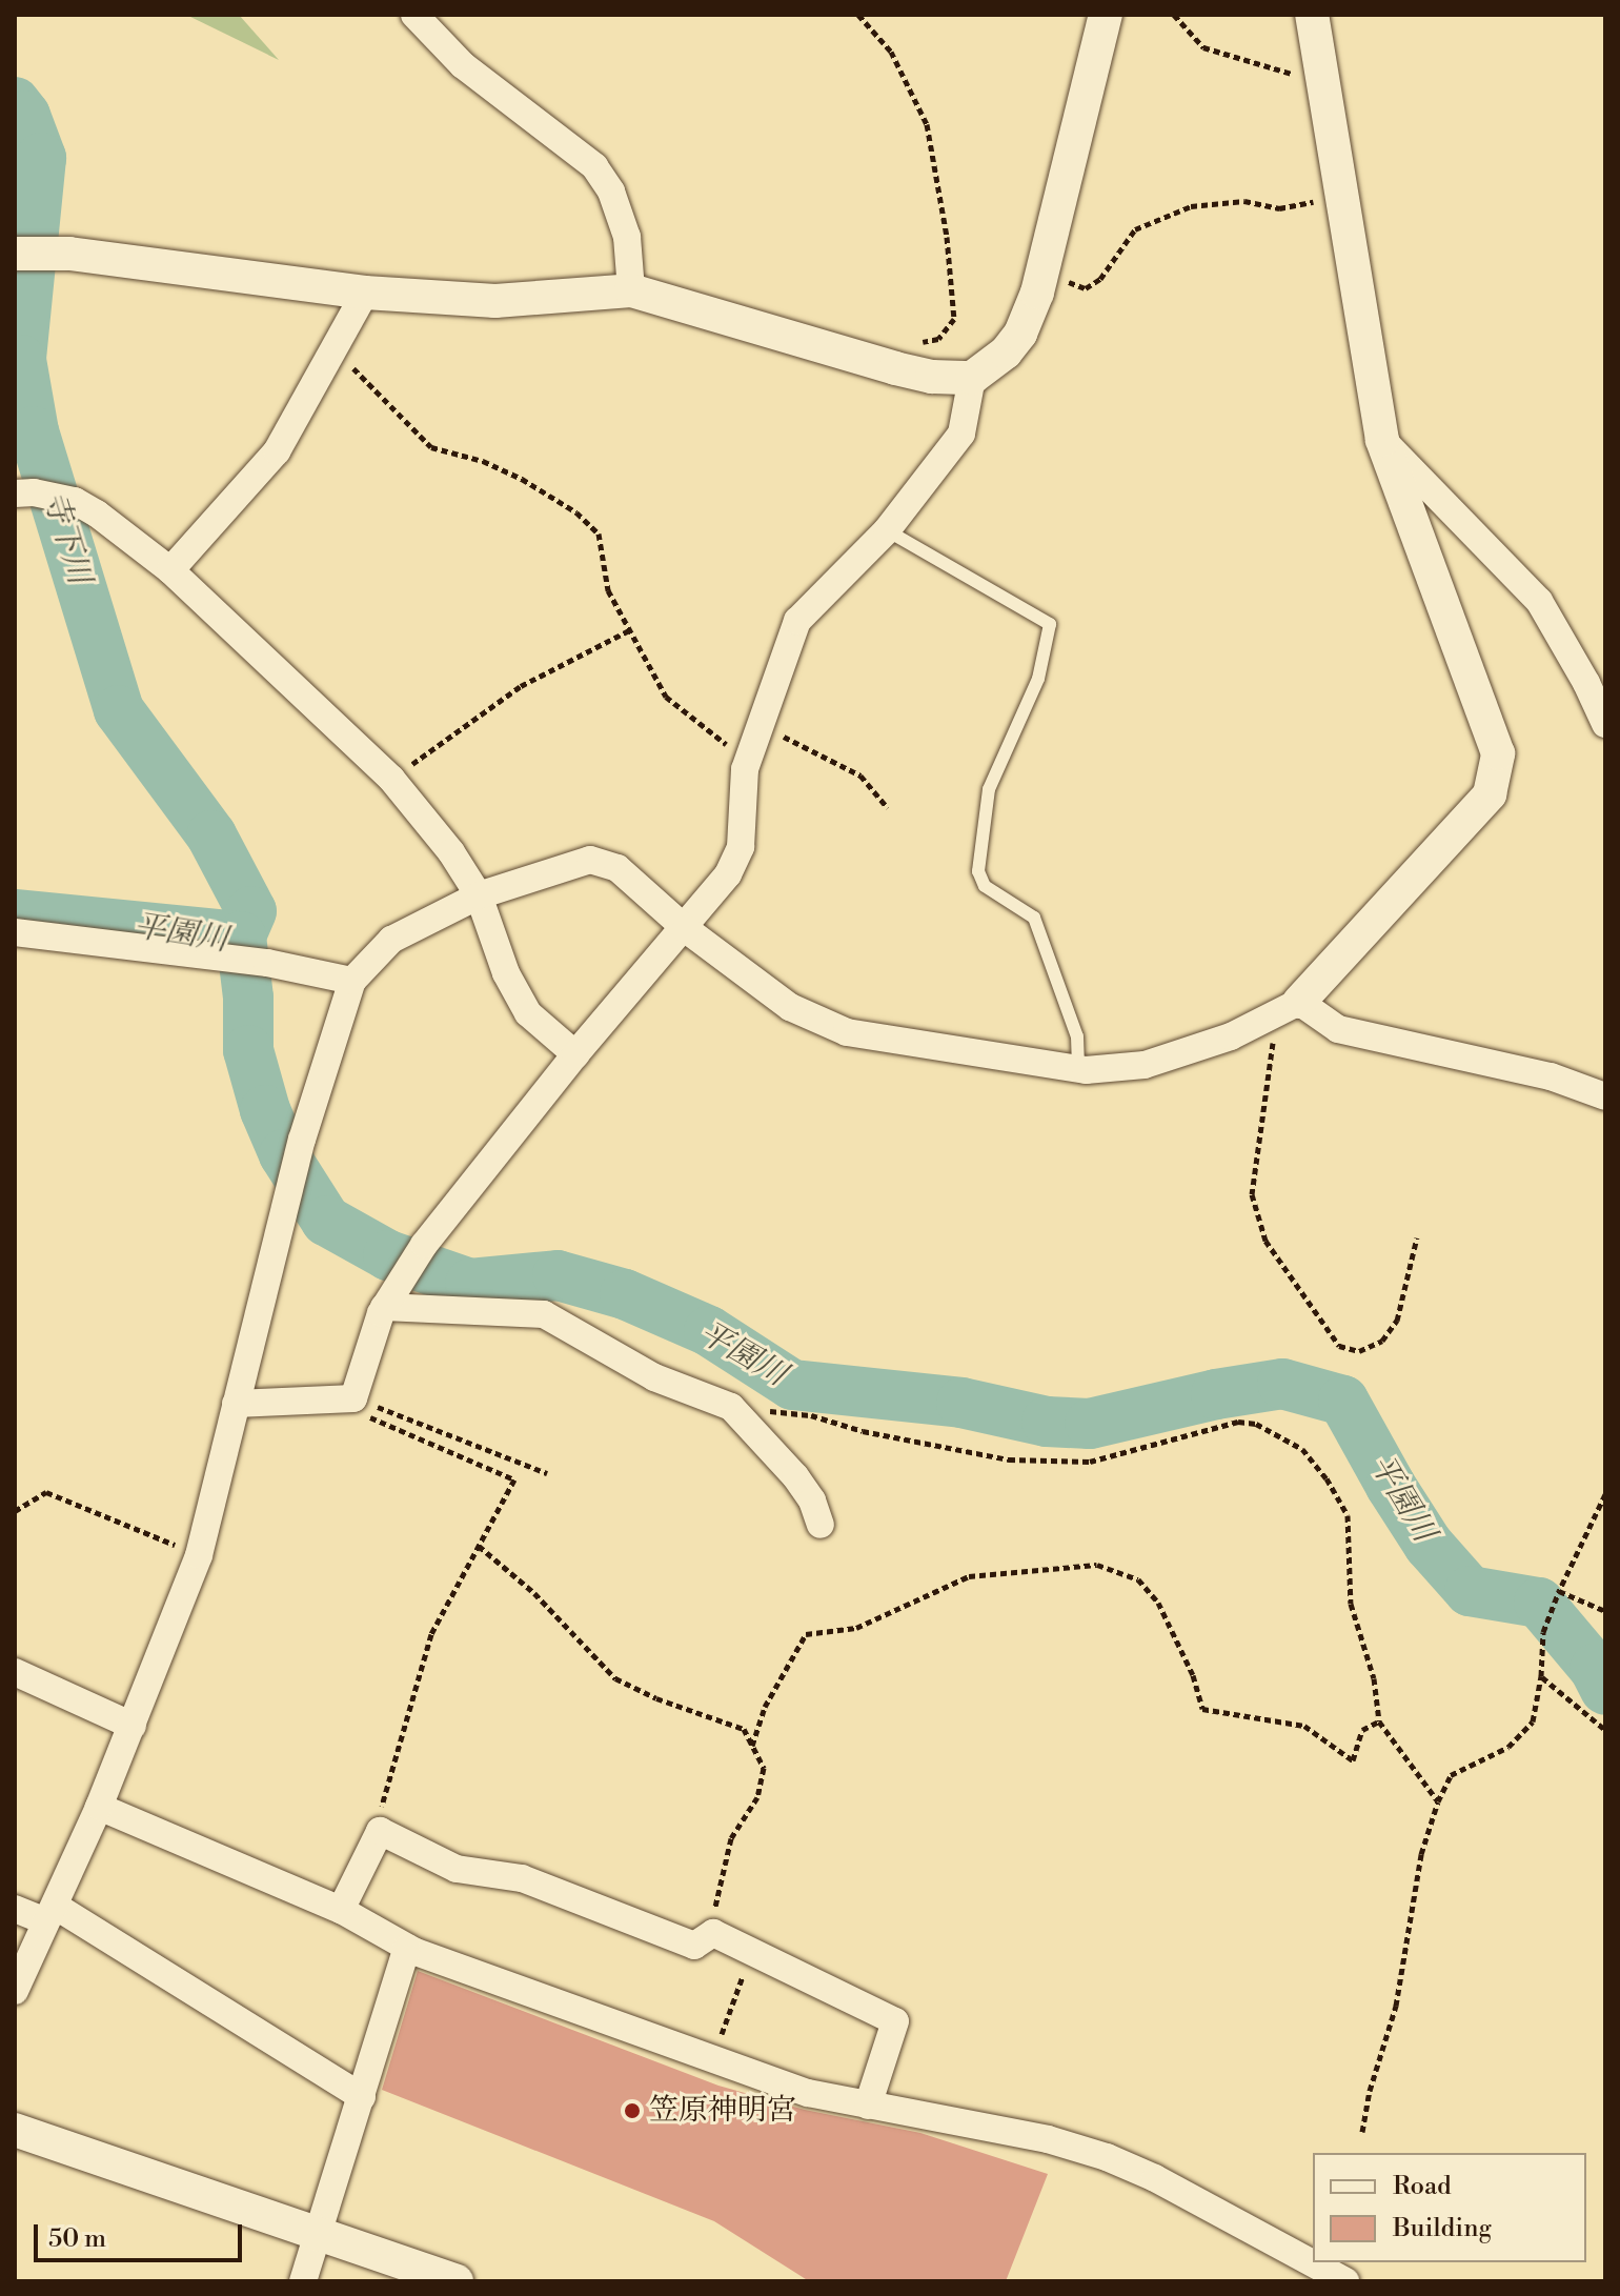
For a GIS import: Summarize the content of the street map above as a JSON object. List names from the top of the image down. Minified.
{"water":["寺下川","平園川"],"places":["笠原神明宮"],"legend":["Road","Building"],"scale_bar":"50 m"}
